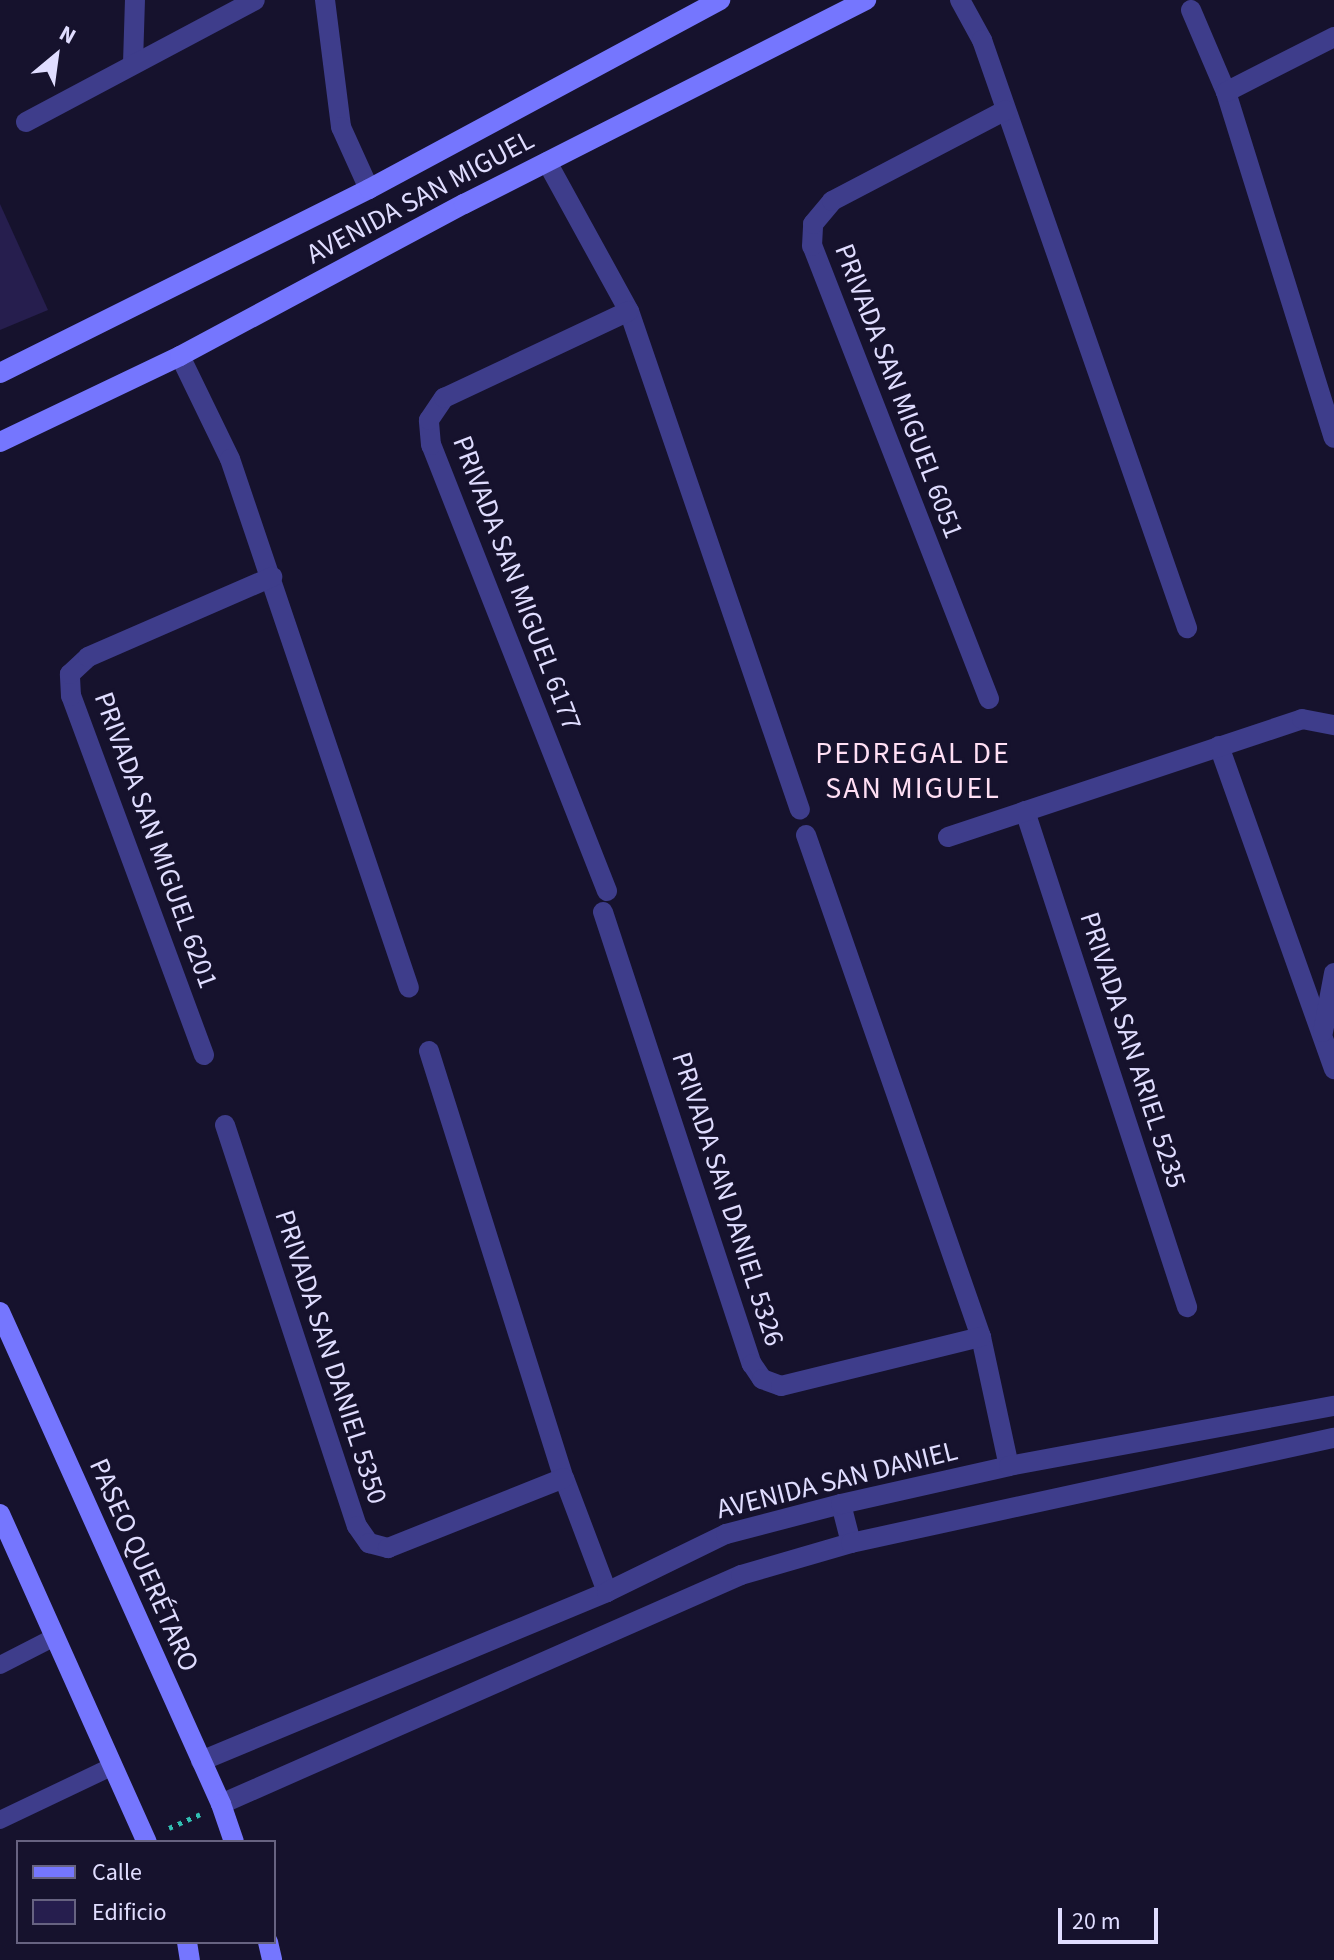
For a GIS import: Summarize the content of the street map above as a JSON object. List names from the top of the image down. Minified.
{"streets":{"main road":["AVENIDA SAN MIGUEL","PASEO QUERÉTARO"],"street":["PRIVADA SAN MIGUEL 6051","PRIVADA SAN MIGUEL 6177","PRIVADA SAN MIGUEL 6201","PRIVADA SAN ARIEL 5235","PRIVADA SAN DANIEL 5326","PRIVADA SAN DANIEL 5350","AVENIDA SAN DANIEL"]},"crossings":[["AVENIDA SAN DANIEL","PASEO QUERÉTARO"]],"districts":["PEDREGAL DE SAN MIGUEL"],"legend":["Calle","Edificio"],"scale_bar":"20 m","north":"top right"}
